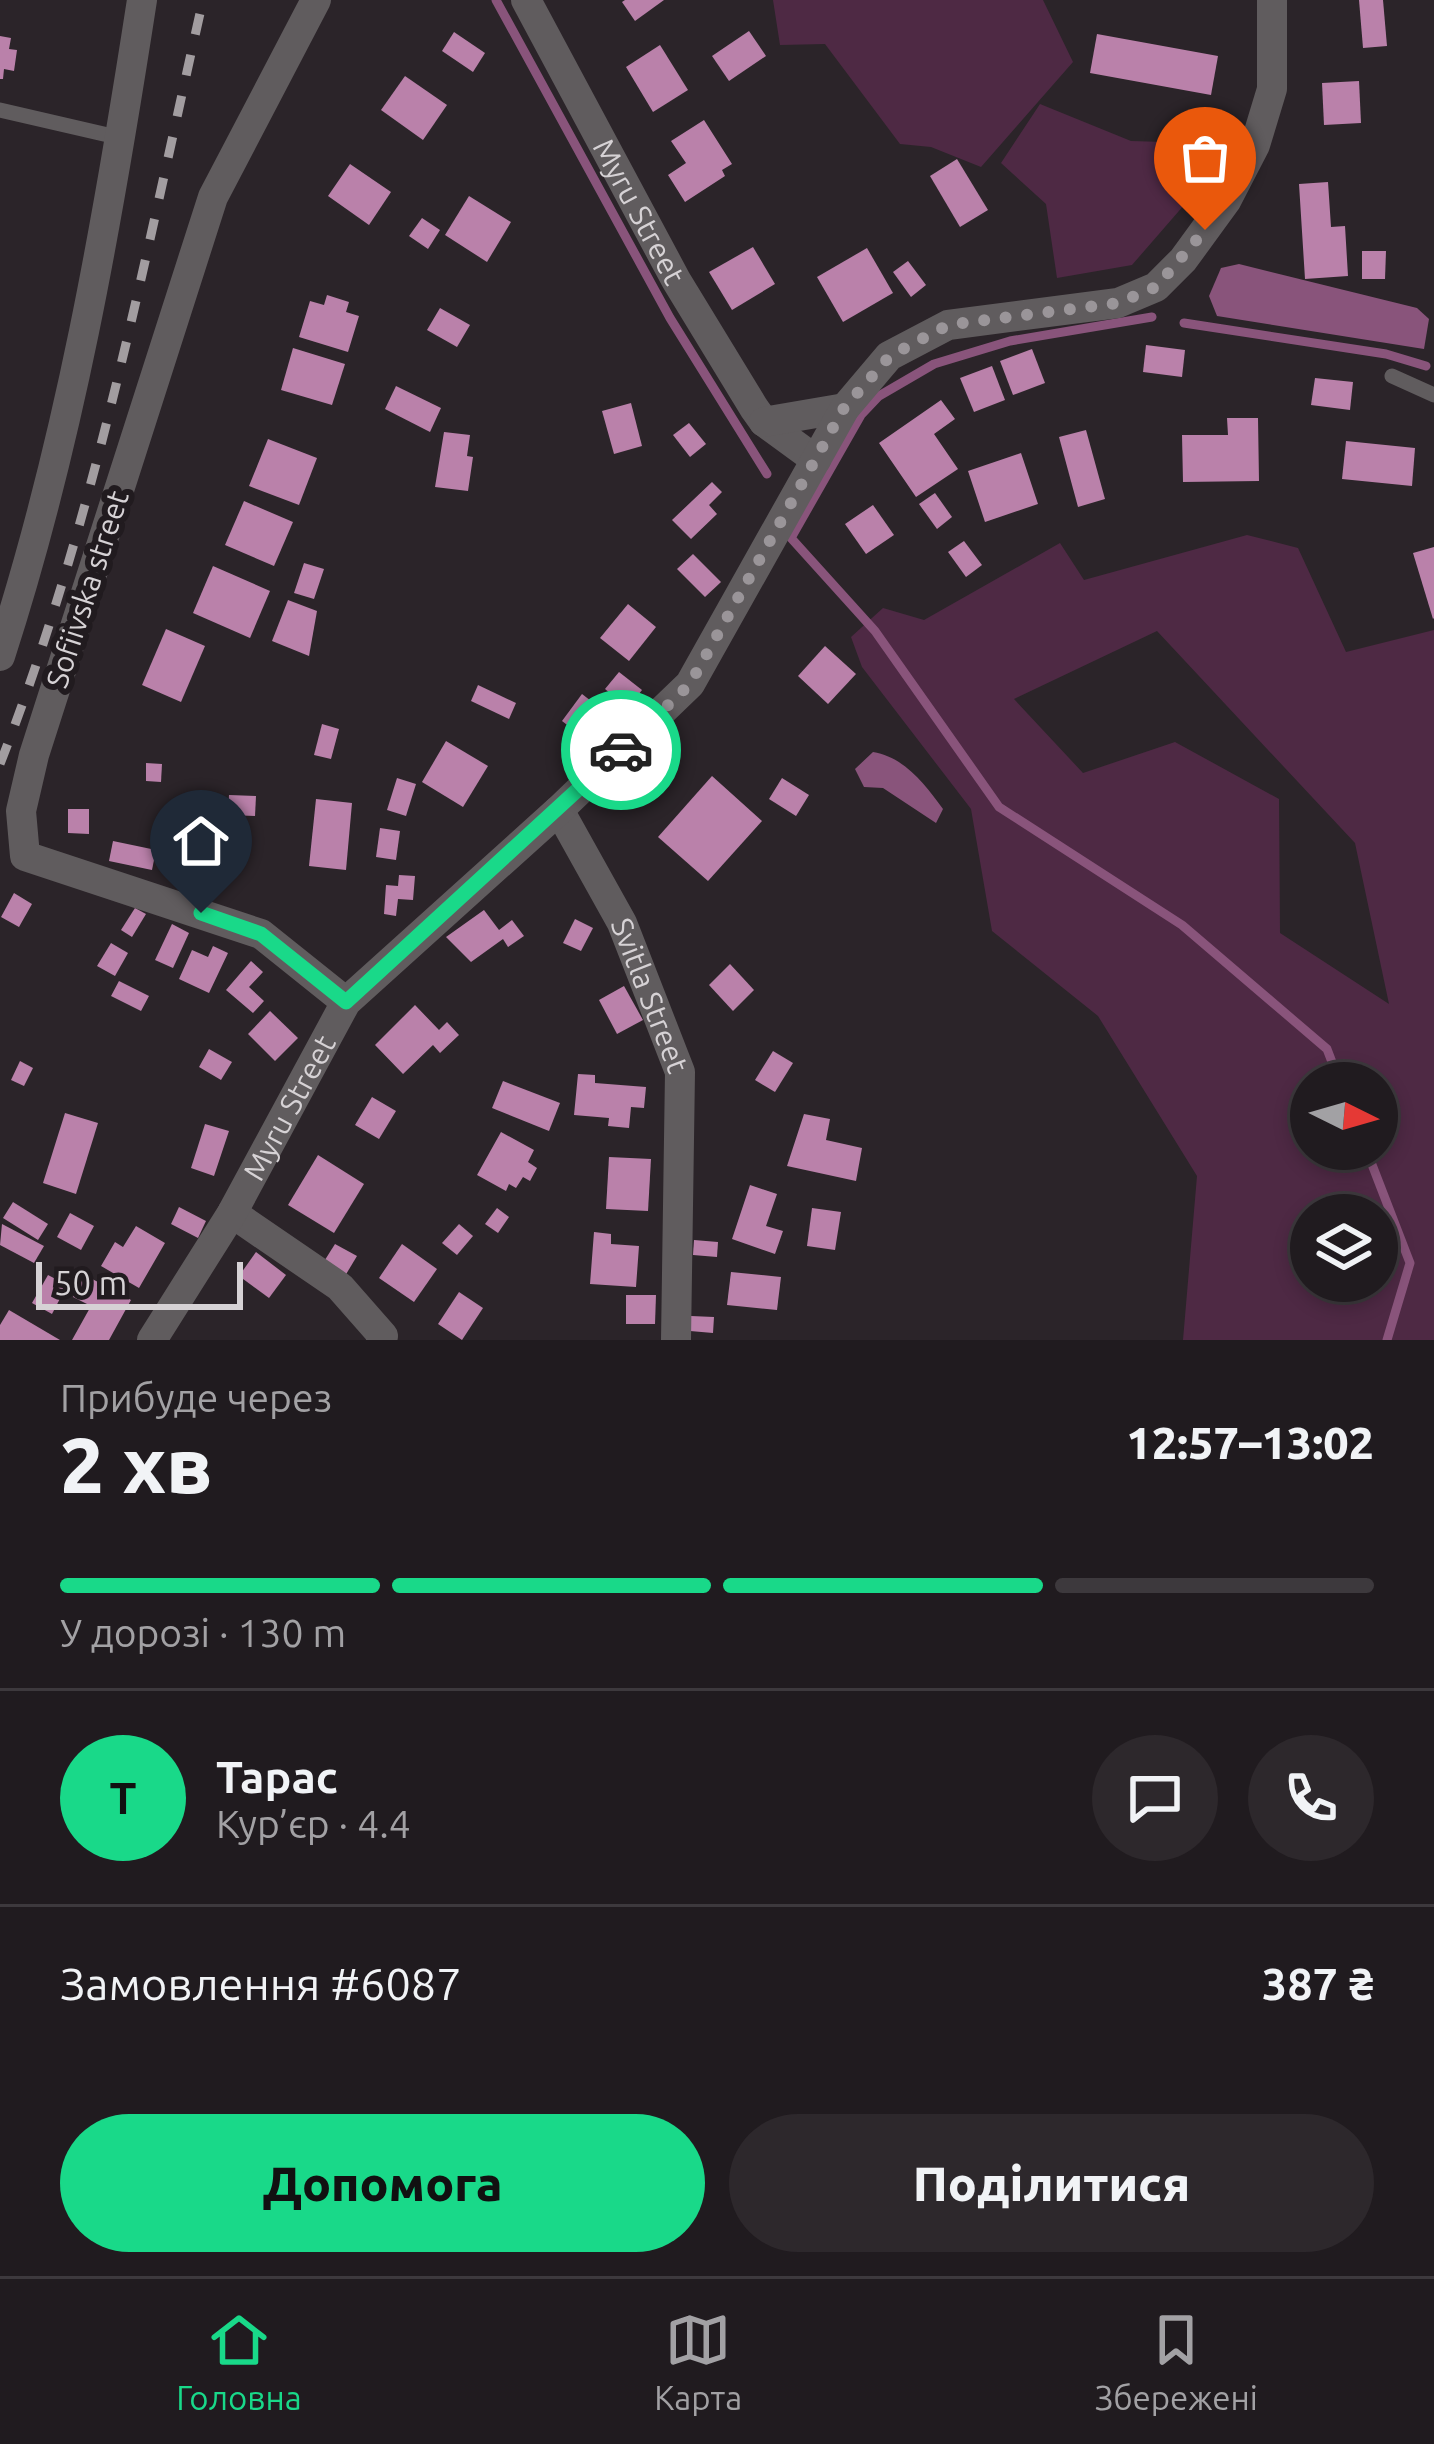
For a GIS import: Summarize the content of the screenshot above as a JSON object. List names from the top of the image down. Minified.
{"streets":{"street":["Myru Street","Sofiivska street","Svitla Street"]},"crossings":[["Myru Street","Sofiivska street"],["Myru Street","Svitla Street"]],"scale_bar":"50 m","north":"right","page":{"scale":"50 m","heading":["2 хв","Прибуде через","12:57–13:02"],"panel":["Тарас","Кур’єр · 4.4","Замовлення #6087","387 ₴"],"bar":"У дорозі · 130 m","round":"Т","buttons":["Допомога","Поділитися"],"tabs":["Головна","Карта","Збережені"]}}
